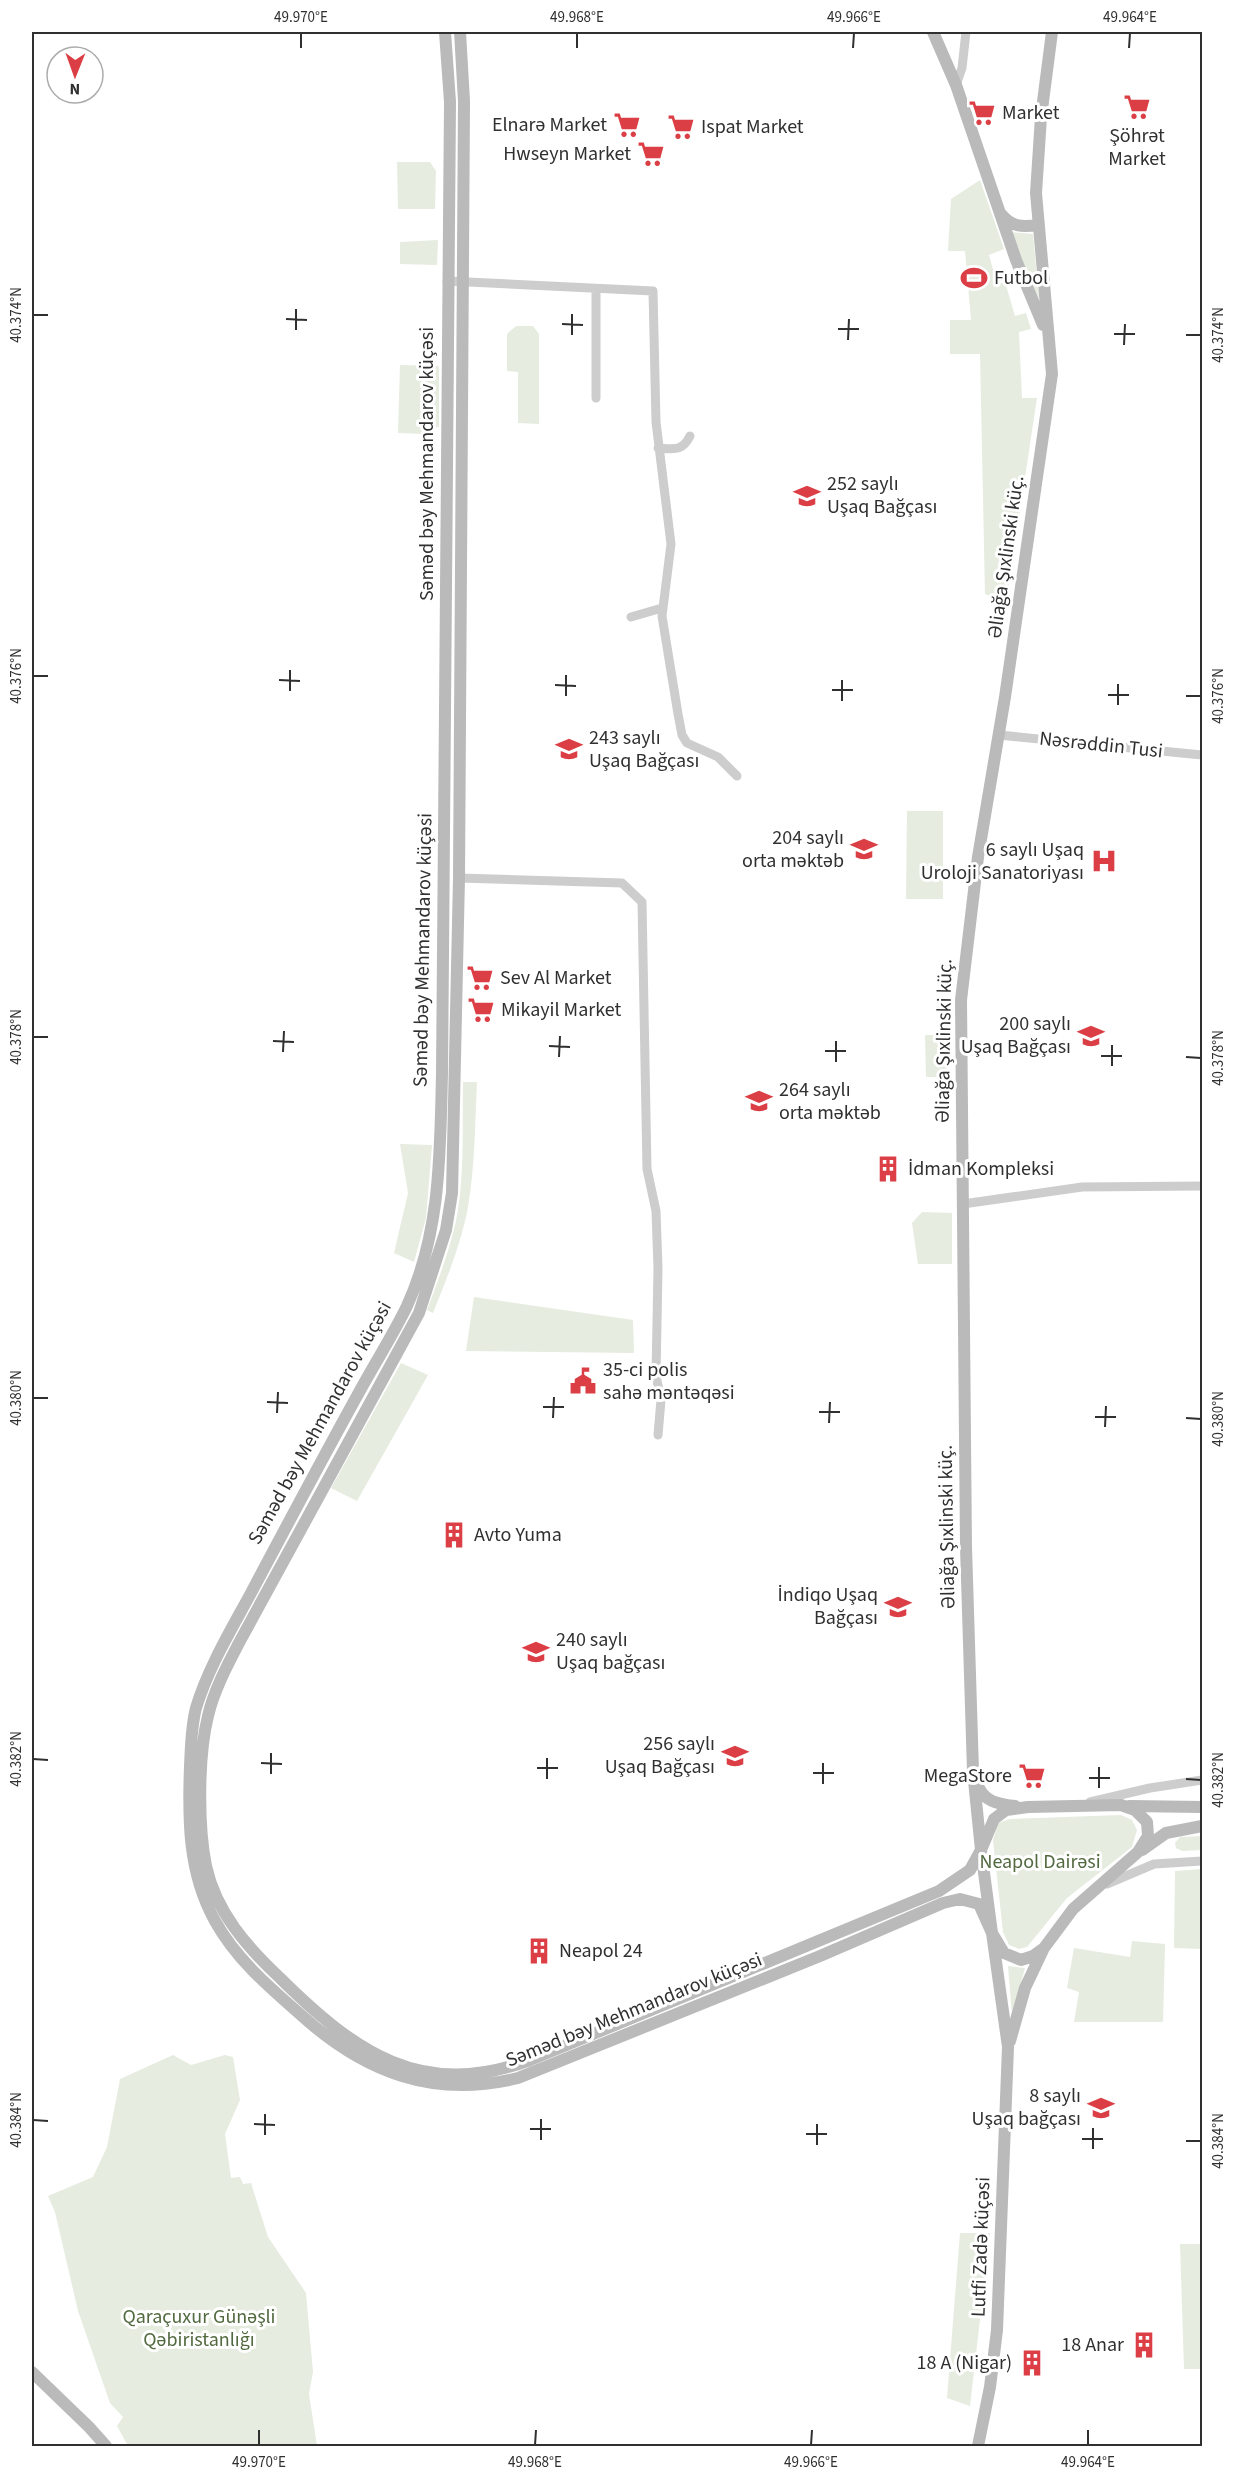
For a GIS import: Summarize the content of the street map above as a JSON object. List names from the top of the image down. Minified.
{"streets":{"main road":["Səməd bəy Mehmandarov küçəsi","Əliağa Şıxlinski küç.","Lutfi Zadə küçəsi"],"street":["Nəsrəddin Tusi"]},"crossings":[["Səməd bəy Mehmandarov küçəsi","Əliağa Şıxlinski küç."],["Əliağa Şıxlinski küç.","Nəsrəddin Tusi"]],"parks":["Neapol Dairəsi","Qaraçuxur Günəşli Qəbiristanlığı"],"places":{"supermarket":["Şöhrət Market","Market","Elnarə Market","Ispat Market","Hwseyn Market","Sev Al Market","Mikayil Market","MegaStore"],"sports":["Futbol"],"school or university":["252 saylı Uşaq Bağçası","243 saylı Uşaq Bağçası","204 saylı orta məktəb","200 saylı Uşaq Bağçası","264 saylı orta məktəb","İndiqo Uşaq Bağçası","240 saylı Uşaq bağçası","256 saylı Uşaq Bağçası","8 saylı Uşaq bağçası"],"hospital":["6 saylı Uşaq Uroloji Sanatoriyası"],"building":["İdman Kompleksi","Avto Yuma","Neapol 24","18 Anar","18 A (Nigar)"],"public building":["35-ci polis sahə məntəqəsi"]},"north":"bottom","coordinates":["49.970°E","49.968°E","49.966°E","49.964°E","40.374°N","40.376°N","40.378°N","40.380°N","40.382°N","40.384°N"]}
